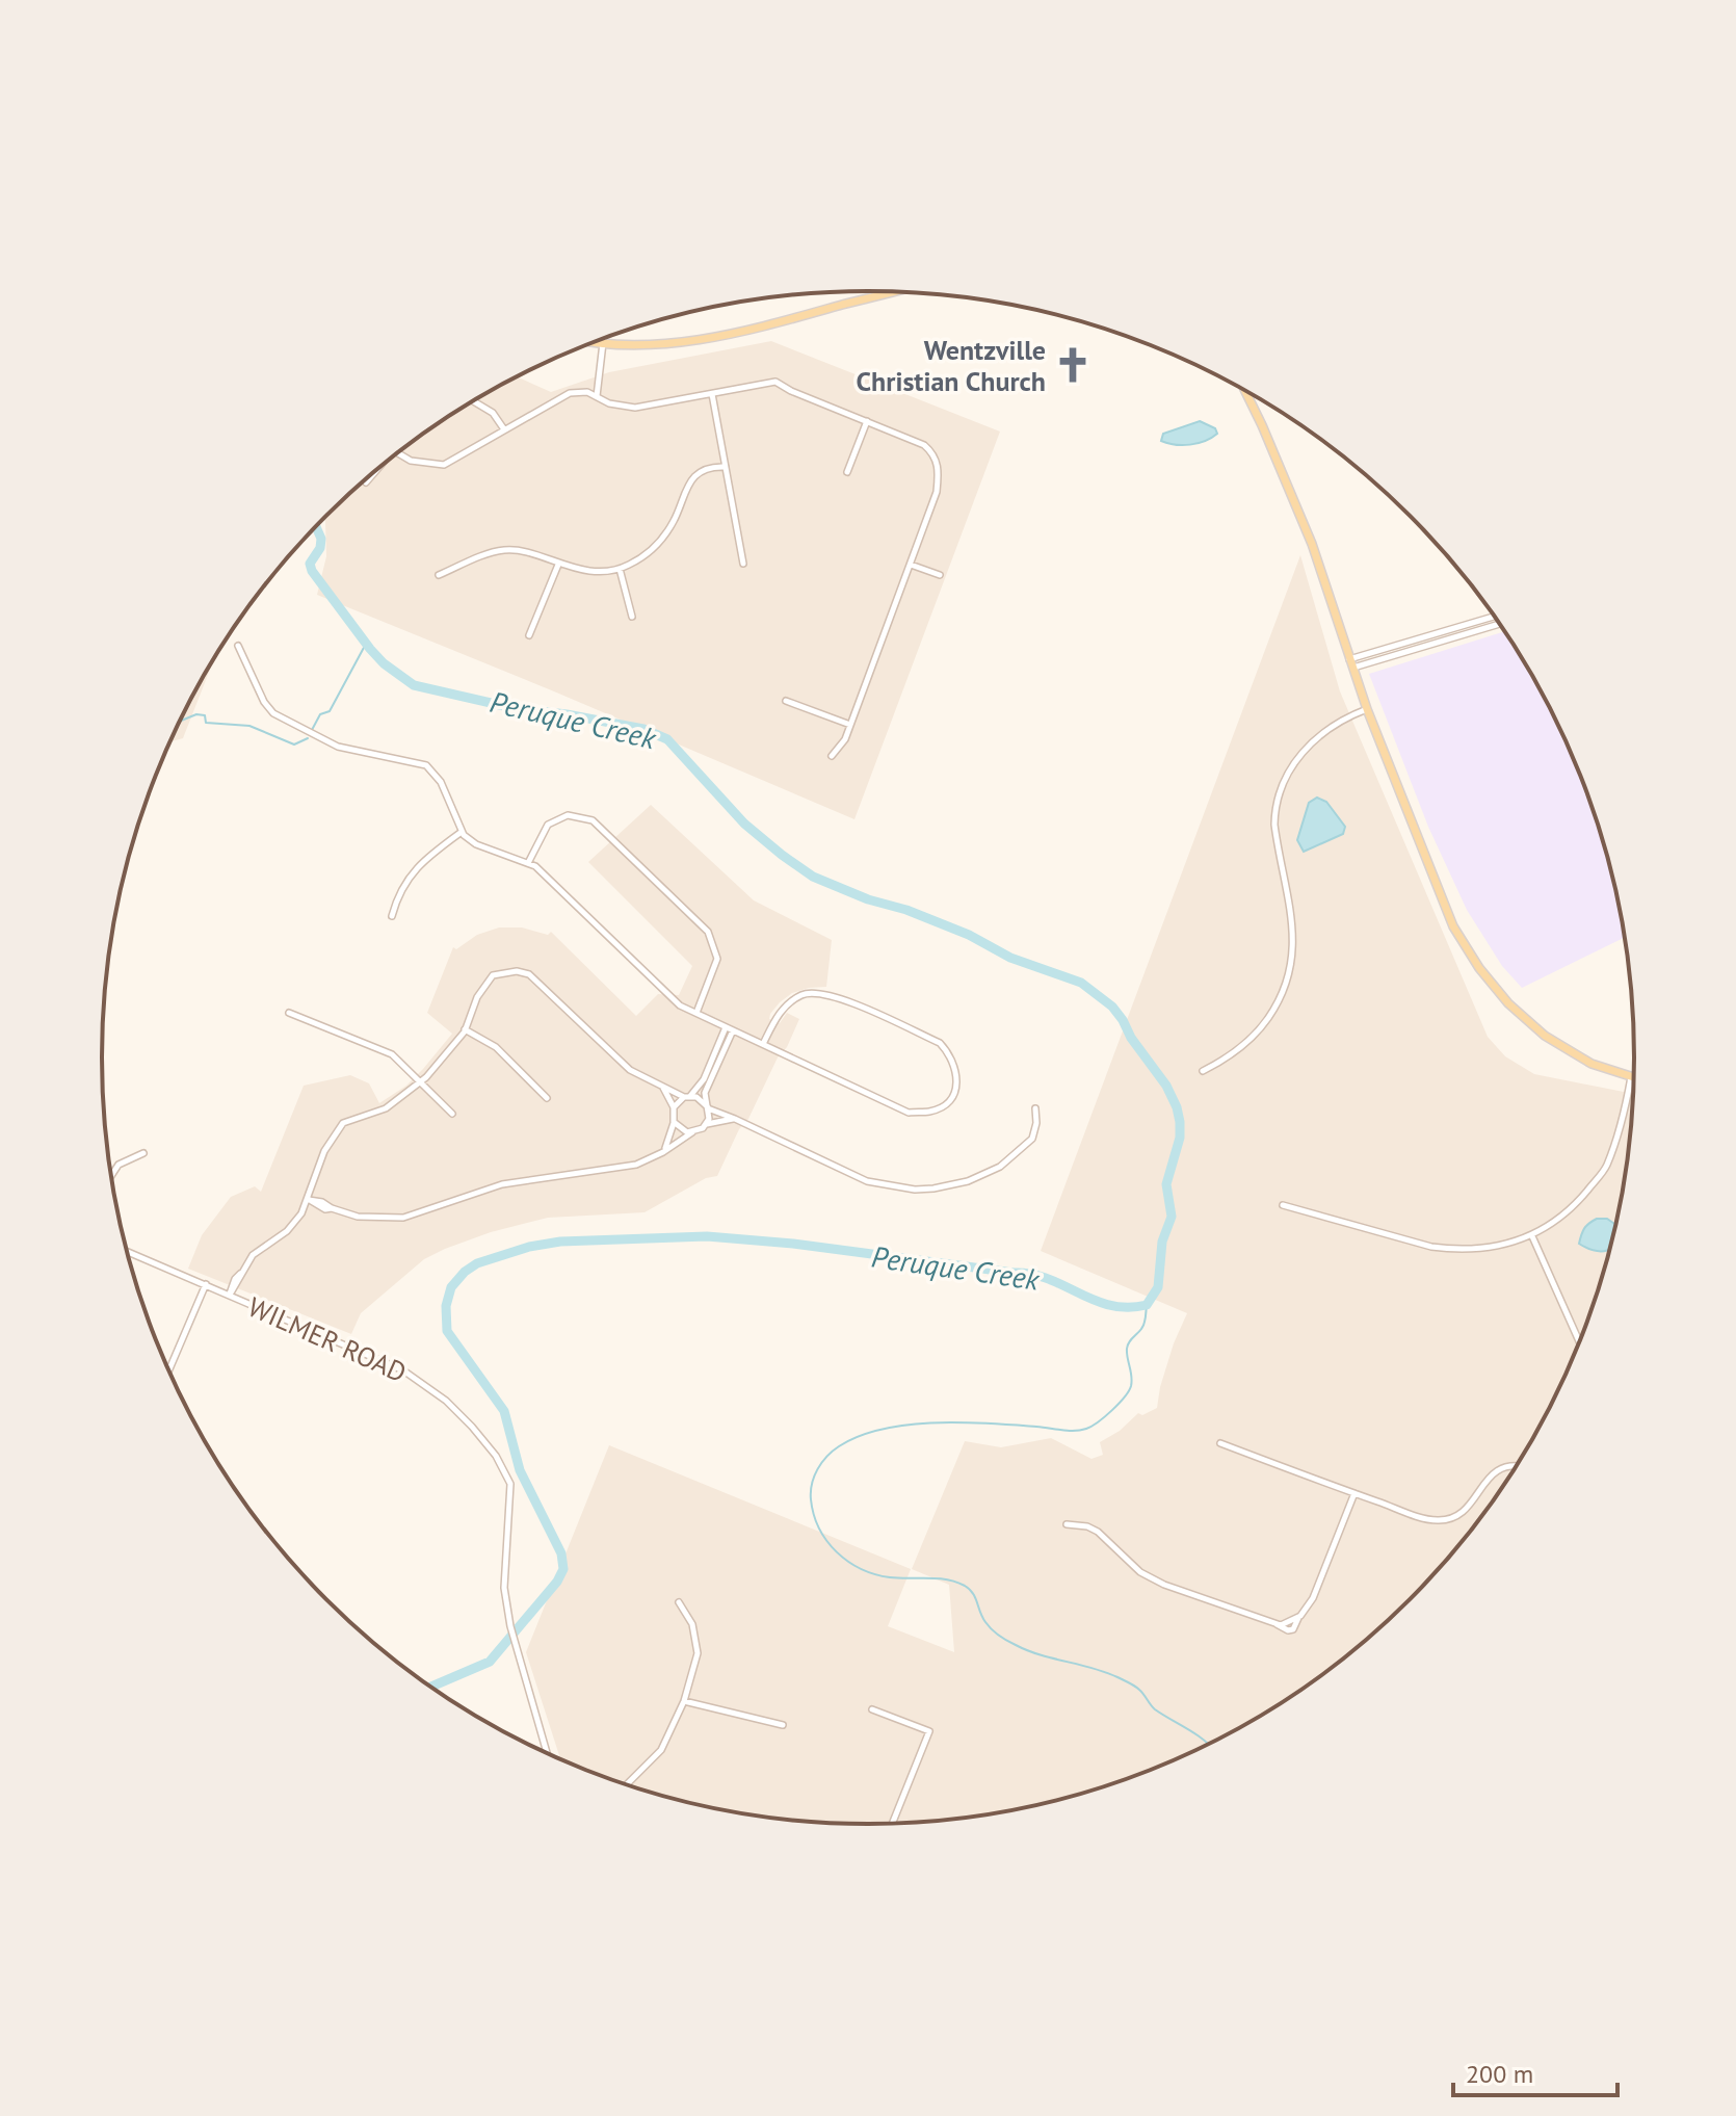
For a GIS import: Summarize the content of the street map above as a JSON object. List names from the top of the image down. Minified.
{"streets":{"street":["WILMER ROAD"]},"water":["Peruque Creek"],"places":{"church":["Wentzville Christian Church"]},"scale_bar":"200 m"}
